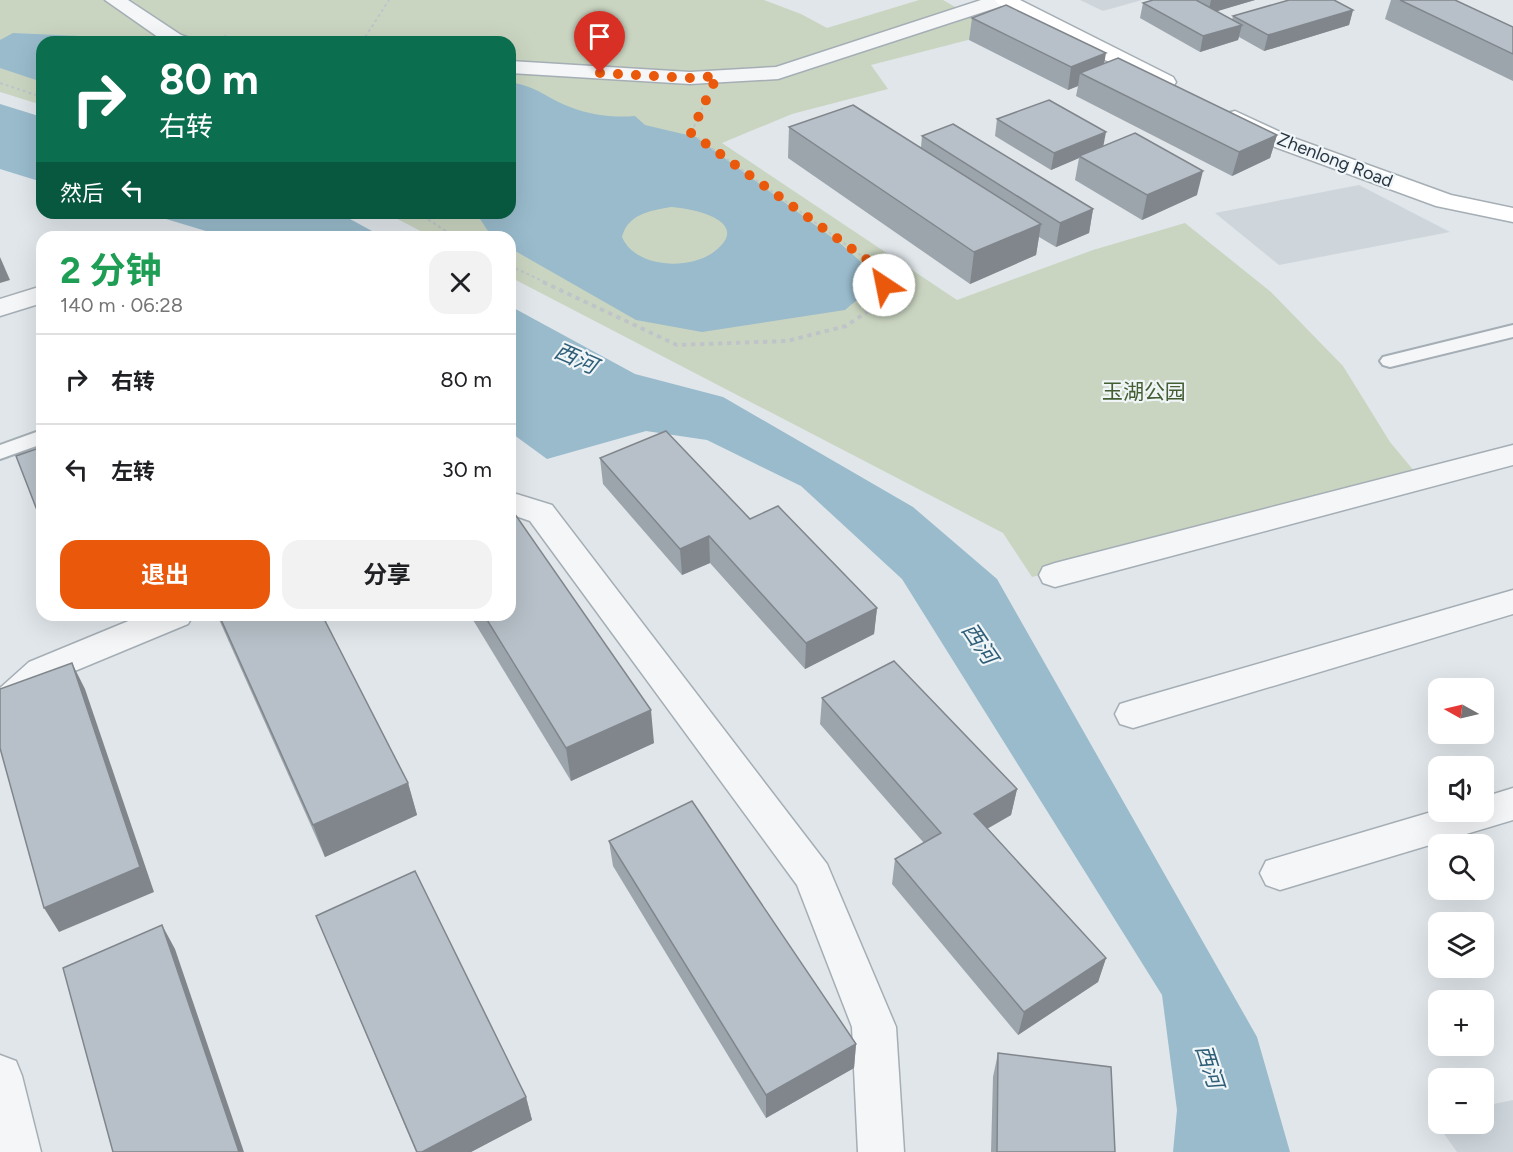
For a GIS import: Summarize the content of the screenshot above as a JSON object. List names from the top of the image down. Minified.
{"streets":{"main road":["Zhenlong Road"]},"water":["西河"],"parks":["玉湖公园"],"north":"left","page":{"turn":["80 m","右转"],"then":"然后","heading":["2 分钟","140 m · 06:28"],"list":[{"name":"右转","value":"80 m"},{"name":"左转","value":"30 m"}],"buttons":["退出","分享"],"map_buttons":["+","−"]}}
